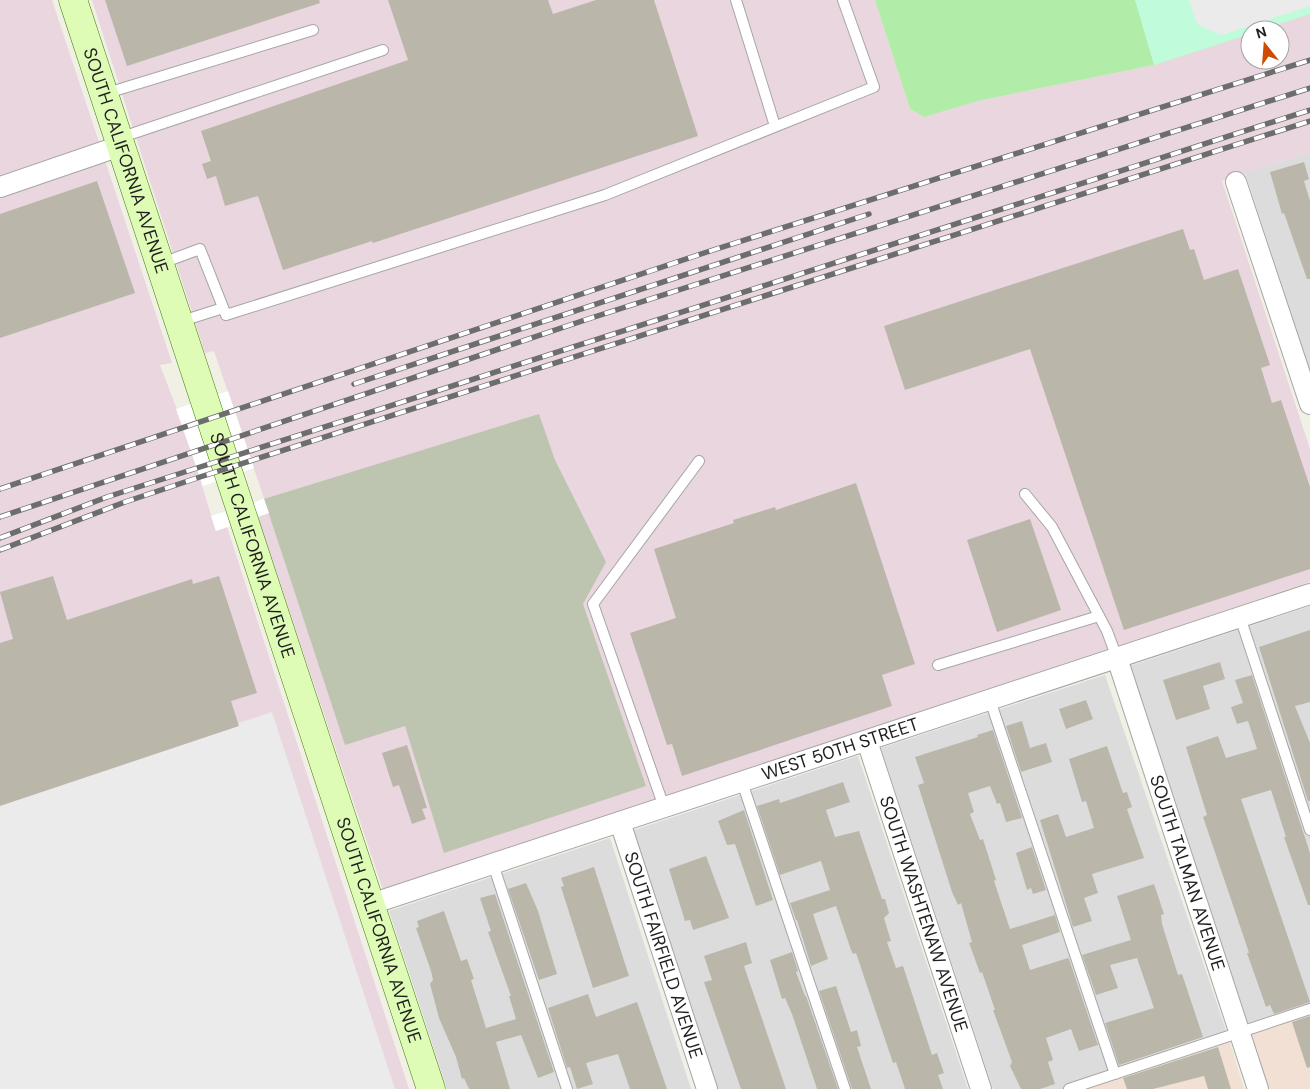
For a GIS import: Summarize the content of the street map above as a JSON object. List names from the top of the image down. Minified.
{"streets":{"street":["SOUTH CALIFORNIA AVENUE","WEST 50TH STREET","SOUTH TALMAN AVENUE","SOUTH WASHTENAW AVENUE","SOUTH FAIRFIELD AVENUE"]},"crossings":[["SOUTH CALIFORNIA AVENUE","WEST 50TH STREET"],["WEST 50TH STREET","SOUTH TALMAN AVENUE"],["WEST 50TH STREET","SOUTH WASHTENAW AVENUE"],["WEST 50TH STREET","SOUTH FAIRFIELD AVENUE"]],"north":"top"}
